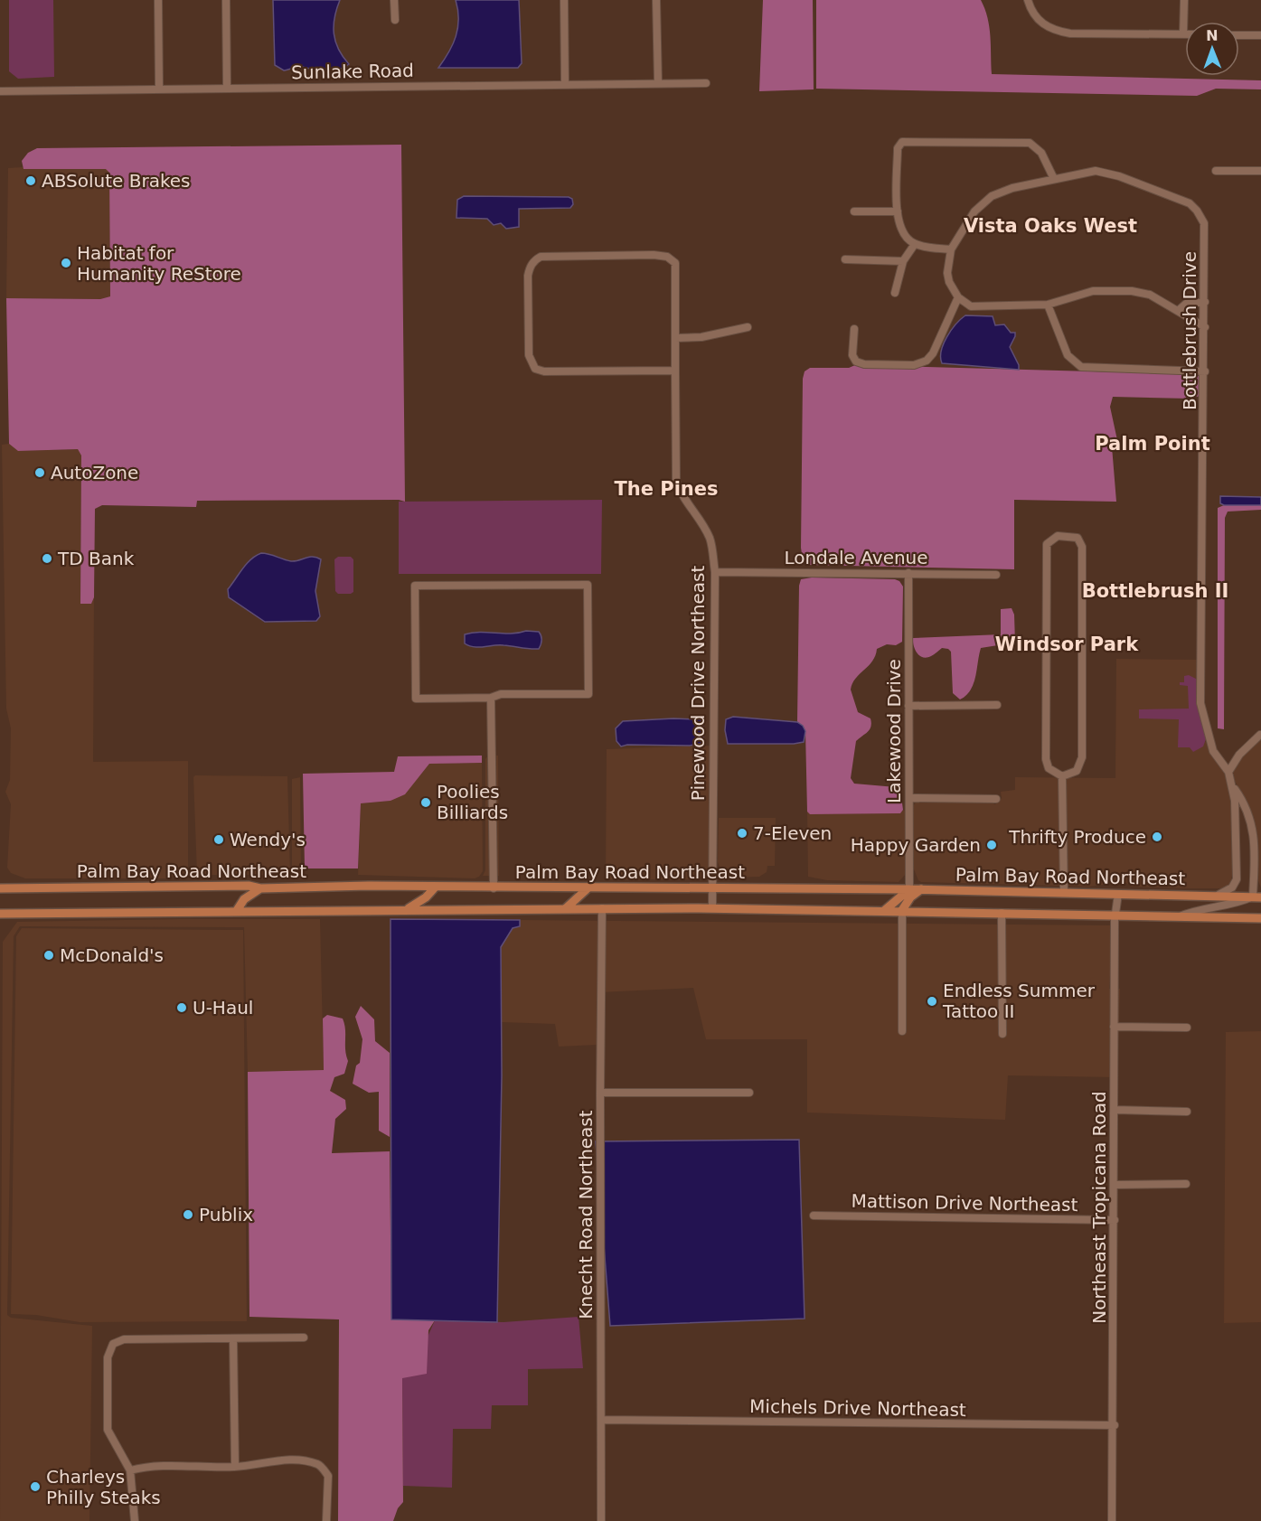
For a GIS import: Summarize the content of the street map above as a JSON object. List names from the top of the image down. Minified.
{"streets":{"main road":["Palm Bay Road Northeast"],"street":["Sunlake Road","Bottlebrush Drive","Londale Avenue","Pinewood Drive Northeast","Lakewood Drive","Mattison Drive Northeast","Northeast Tropicana Road","Knecht Road Northeast","Michels Drive Northeast"]},"crossings":[["Bottlebrush Drive","Palm Bay Road Northeast"],["Londale Avenue","Pinewood Drive Northeast"],["Londale Avenue","Lakewood Drive"],["Pinewood Drive Northeast","Palm Bay Road Northeast"],["Lakewood Drive","Palm Bay Road Northeast"],["Palm Bay Road Northeast","Northeast Tropicana Road"],["Palm Bay Road Northeast","Knecht Road Northeast"],["Mattison Drive Northeast","Northeast Tropicana Road"],["Northeast Tropicana Road","Michels Drive Northeast"],["Knecht Road Northeast","Michels Drive Northeast"]],"districts":["Vista Oaks West","Palm Point","The Pines","Bottlebrush II","Windsor Park"],"places":["ABSolute Brakes","Habitat for Humanity ReStore","AutoZone","TD Bank","Poolies Billiards","7-Eleven","Thrifty Produce","Wendy's","Happy Garden","McDonald's","Endless Summer Tattoo II","U-Haul","Publix","Charleys Philly Steaks"],"north":"top"}
